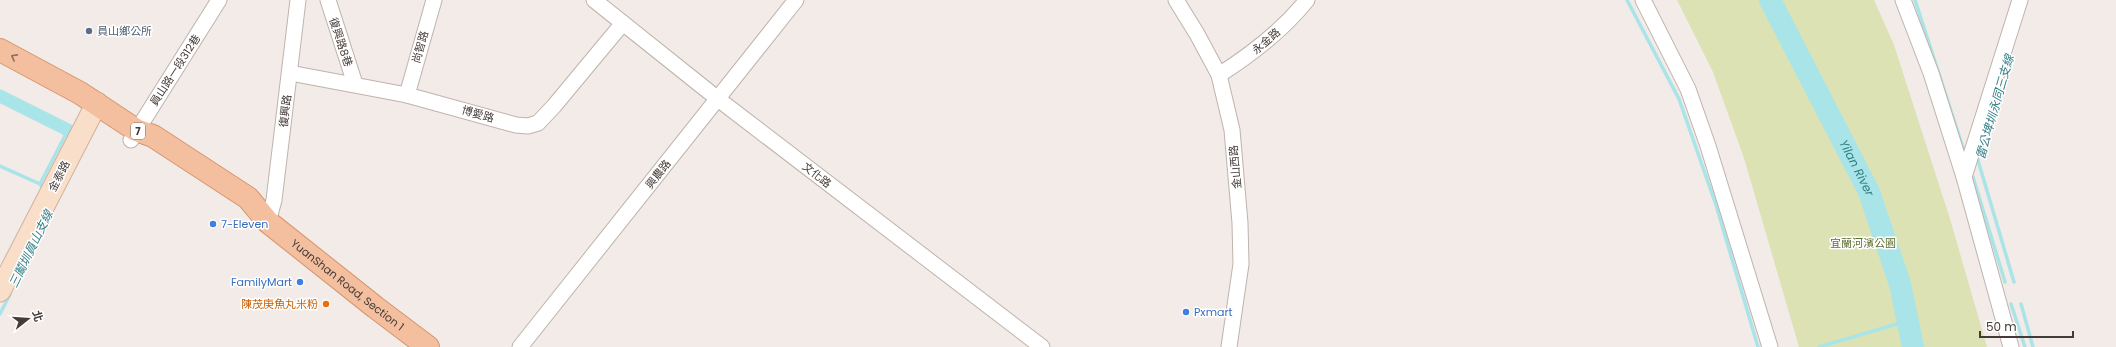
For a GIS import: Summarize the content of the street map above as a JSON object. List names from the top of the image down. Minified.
{"streets":{"main road":["7","YuanShan Road, Section 1"],"street":["永金路","復興路8巷","尚智路","員山路一段312巷","復興路","博愛路","金山西路","興農路","文化路","金泰路"]},"crossings":[["永金路","金山西路"],["復興路8巷","博愛路"],["尚智路","博愛路"],["員山路一段312巷","YuanShan Road, Section 1"],["復興路","博愛路"],["復興路","YuanShan Road, Section 1"],["博愛路","文化路"],["興農路","文化路"],["金泰路","YuanShan Road, Section 1"]],"water":["雷公埤圳永同三支線","Yilan River","三鬮圳員山支線"],"parks":["宜蘭河濱公園"],"places":["員山鄉公所","7-Eleven","FamilyMart","陳茂庚魚丸米粉","Pxmart"],"scale_bar":"50 m","north":"right"}
